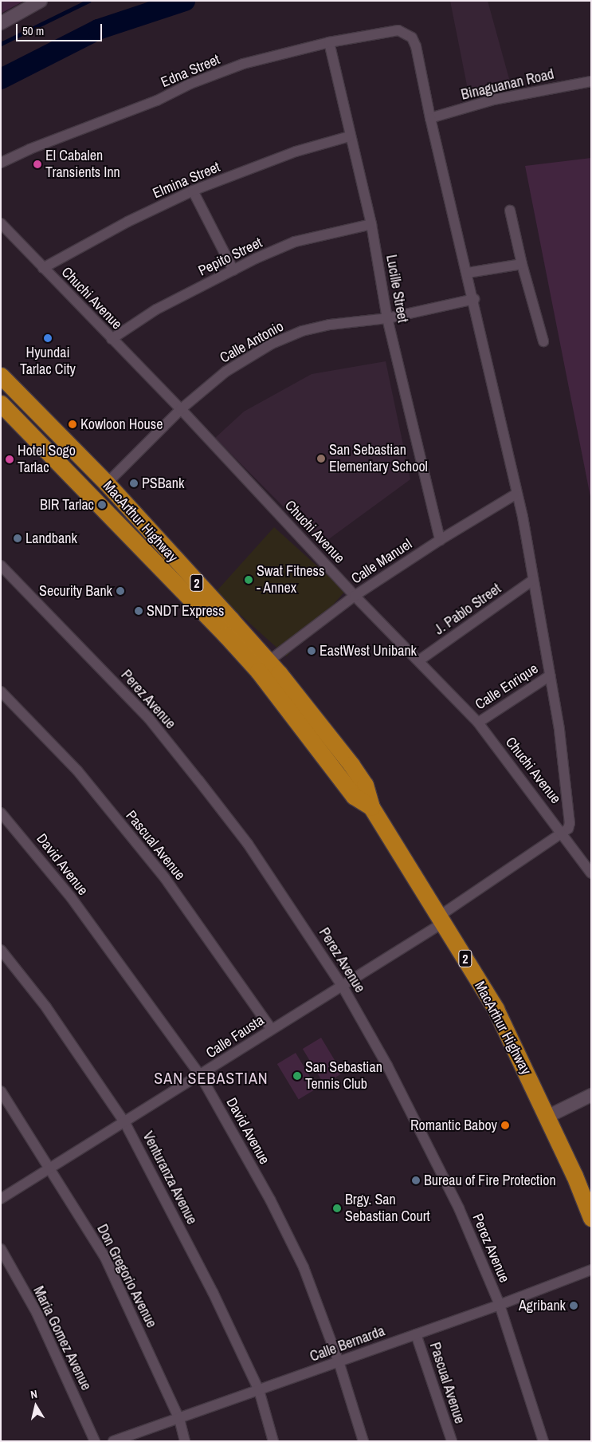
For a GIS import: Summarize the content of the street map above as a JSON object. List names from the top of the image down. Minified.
{"streets":{"highway":["MacArthur Highway","2"],"street":["Edna Street","Binaguanan Road","Elmina Street","Pepito Street","Lucille Street","Chuchi Avenue","Calle Antonio","Calle Manuel","J. Pablo Street","Calle Enrique","Perez Avenue","Pascual Avenue","David Avenue","Calle Fausta","Venturanza Avenue","Don Gregorio Avenue","Maria Gomez Avenue","Calle Bernarda"]},"crossings":[["Edna Street","Binaguanan Road"],["Edna Street","Lucille Street"],["Elmina Street","Lucille Street"],["Elmina Street","Chuchi Avenue"],["Pepito Street","Lucille Street"],["Pepito Street","Chuchi Avenue"],["Lucille Street","Calle Antonio"],["Lucille Street","Calle Manuel"],["Chuchi Avenue","Calle Antonio"],["Chuchi Avenue","Calle Manuel"],["Chuchi Avenue","J. Pablo Street"],["Chuchi Avenue","Calle Enrique"],["Chuchi Avenue","Calle Fausta"],["Calle Antonio","MacArthur Highway"],["MacArthur Highway","Calle Manuel"],["MacArthur Highway","Calle Fausta"],["Perez Avenue","Calle Fausta"],["Perez Avenue","Calle Bernarda"],["Pascual Avenue","Calle Fausta"],["Pascual Avenue","Calle Bernarda"],["David Avenue","Calle Fausta"],["David Avenue","Calle Bernarda"],["Calle Fausta","Venturanza Avenue"],["Calle Fausta","Don Gregorio Avenue"],["Venturanza Avenue","Calle Bernarda"],["Don Gregorio Avenue","Calle Bernarda"]],"districts":["SAN SEBASTIAN"],"places":["El Cabalen Transients Inn","Hyundai Tarlac City","Kowloon House","San Sebastian Elementary School","Hotel Sogo Tarlac","PSBank","BIR Tarlac","Landbank","Swat Fitness - Annex","Security Bank","SNDT Express","EastWest Unibank","San Sebastian Tennis Club","Romantic Baboy","Bureau of Fire Protection","Brgy. San Sebastian Court","Agribank"],"scale_bar":"50 m","north":"top"}
